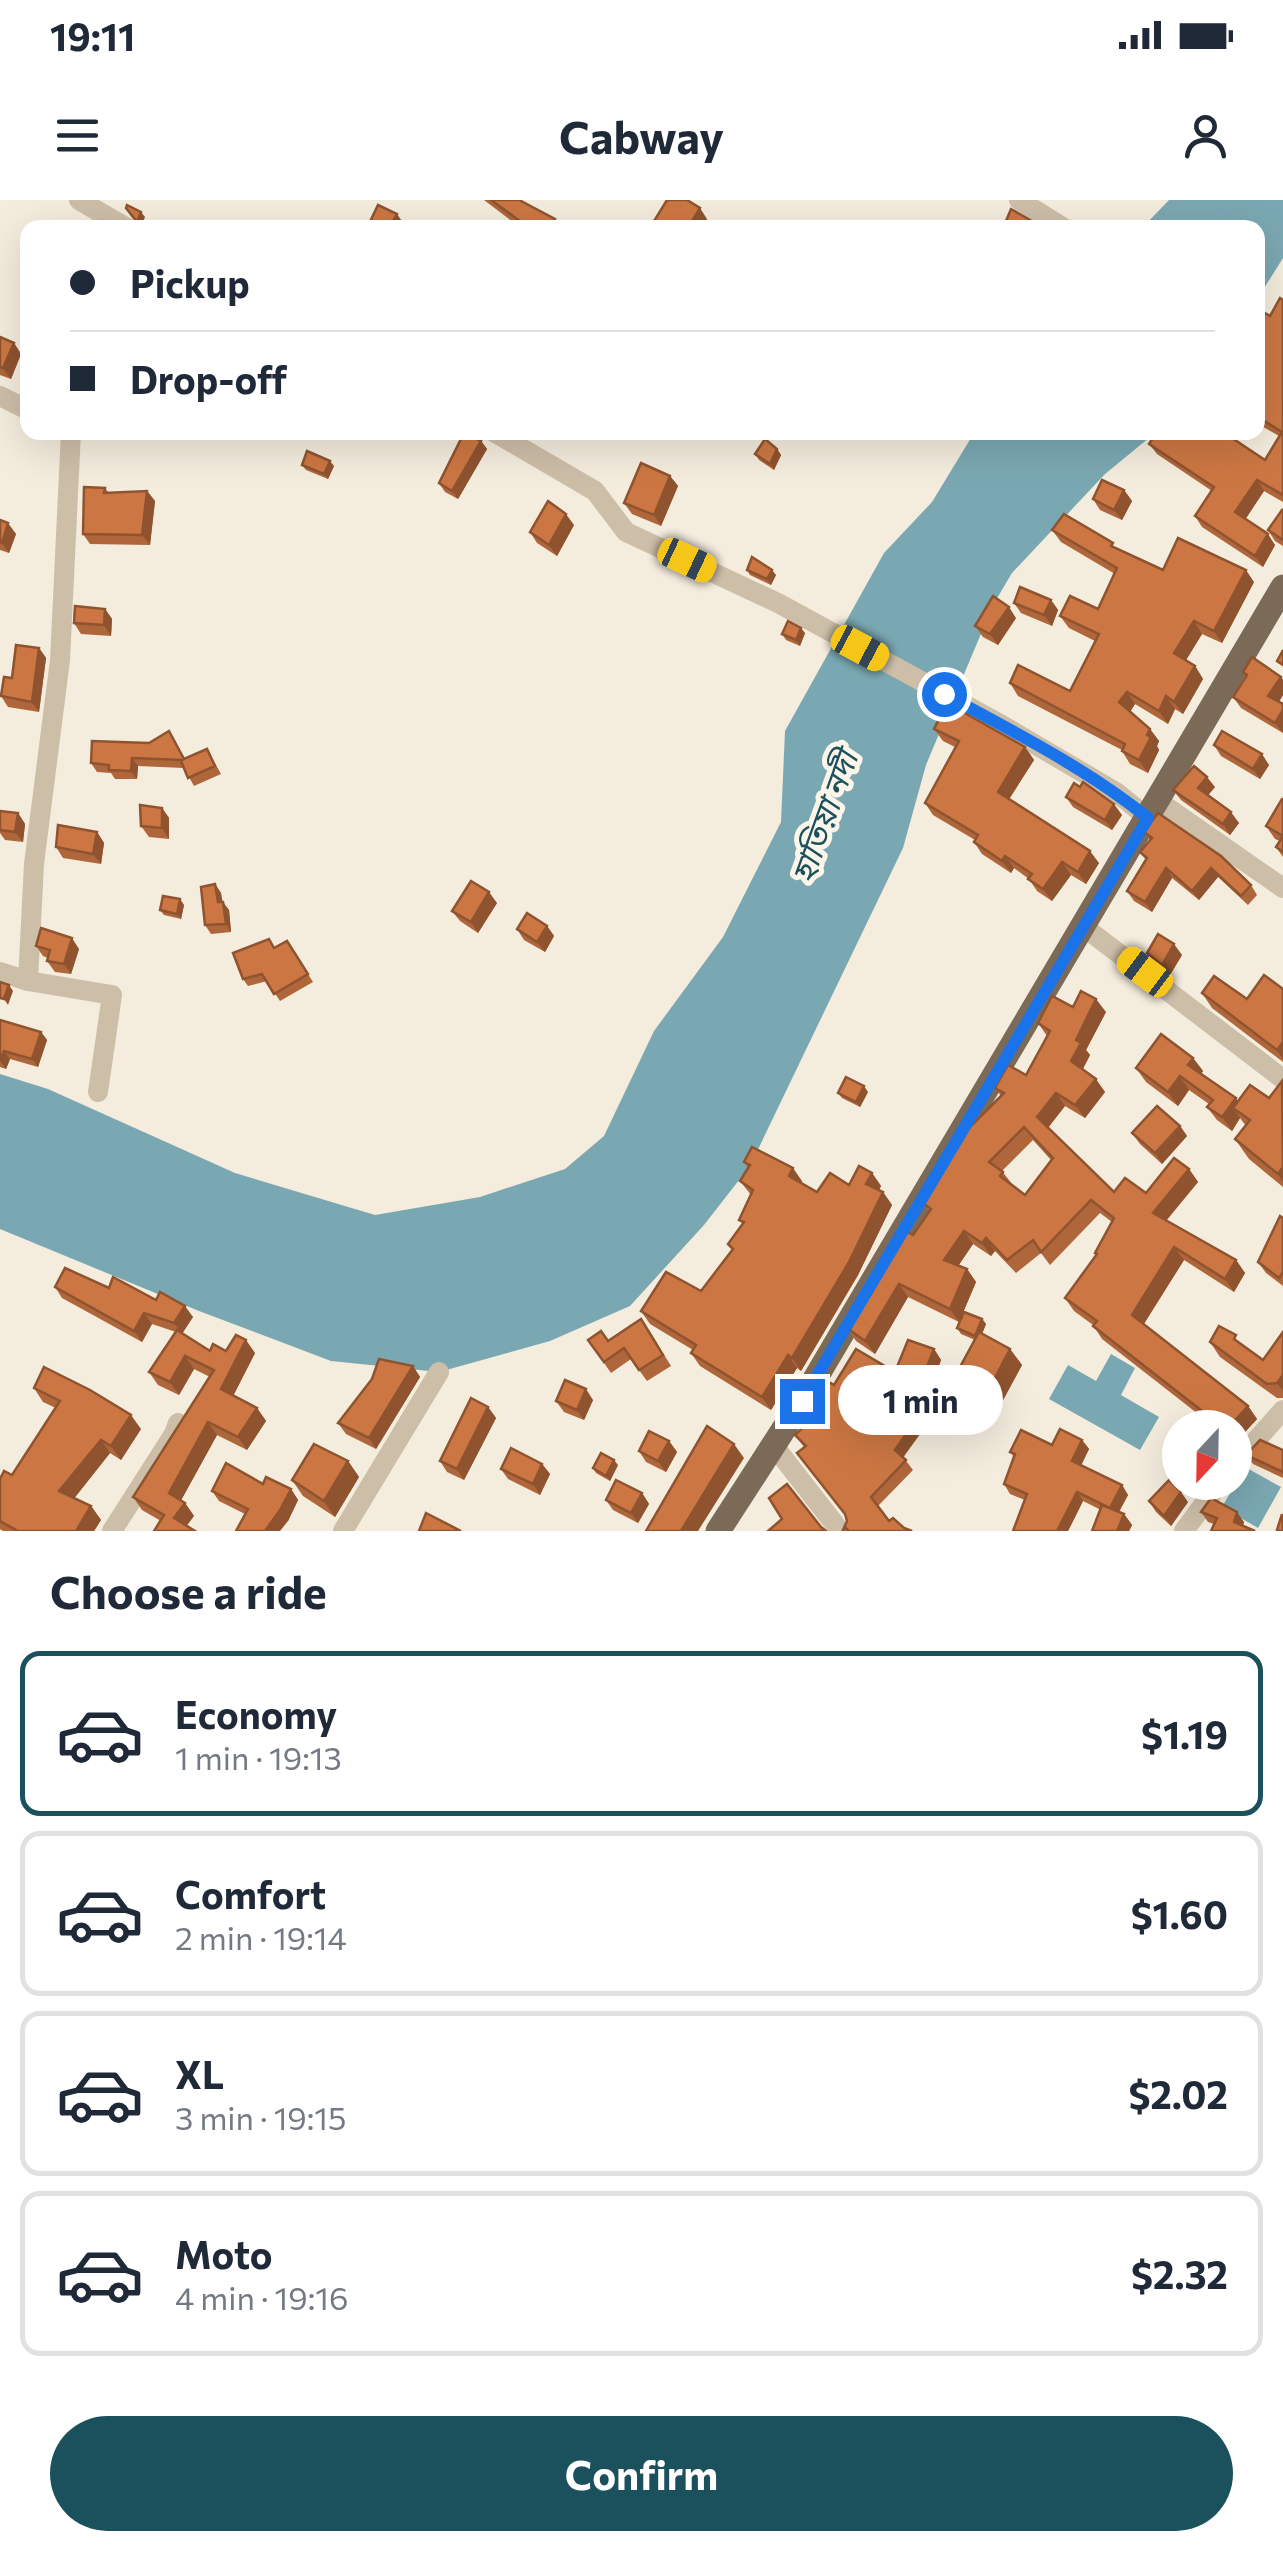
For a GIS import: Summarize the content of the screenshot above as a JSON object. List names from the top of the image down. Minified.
{"water":["হাতিয়া নদী"],"north":"bottom","page":{"status":"19:11","header":"Cabway","banner":["Pickup","Drop-off"],"bubble":"1 min","heading":"Choose a ride","list":[{"name":"Economy","note":"1 min · 19:13","value":"$1.19"},{"name":"Comfort","note":"2 min · 19:14","value":"$1.60"},{"name":"XL","note":"3 min · 19:15","value":"$2.02"},{"name":"Moto","note":"4 min · 19:16","value":"$2.32"}],"buttons":"Confirm"}}
